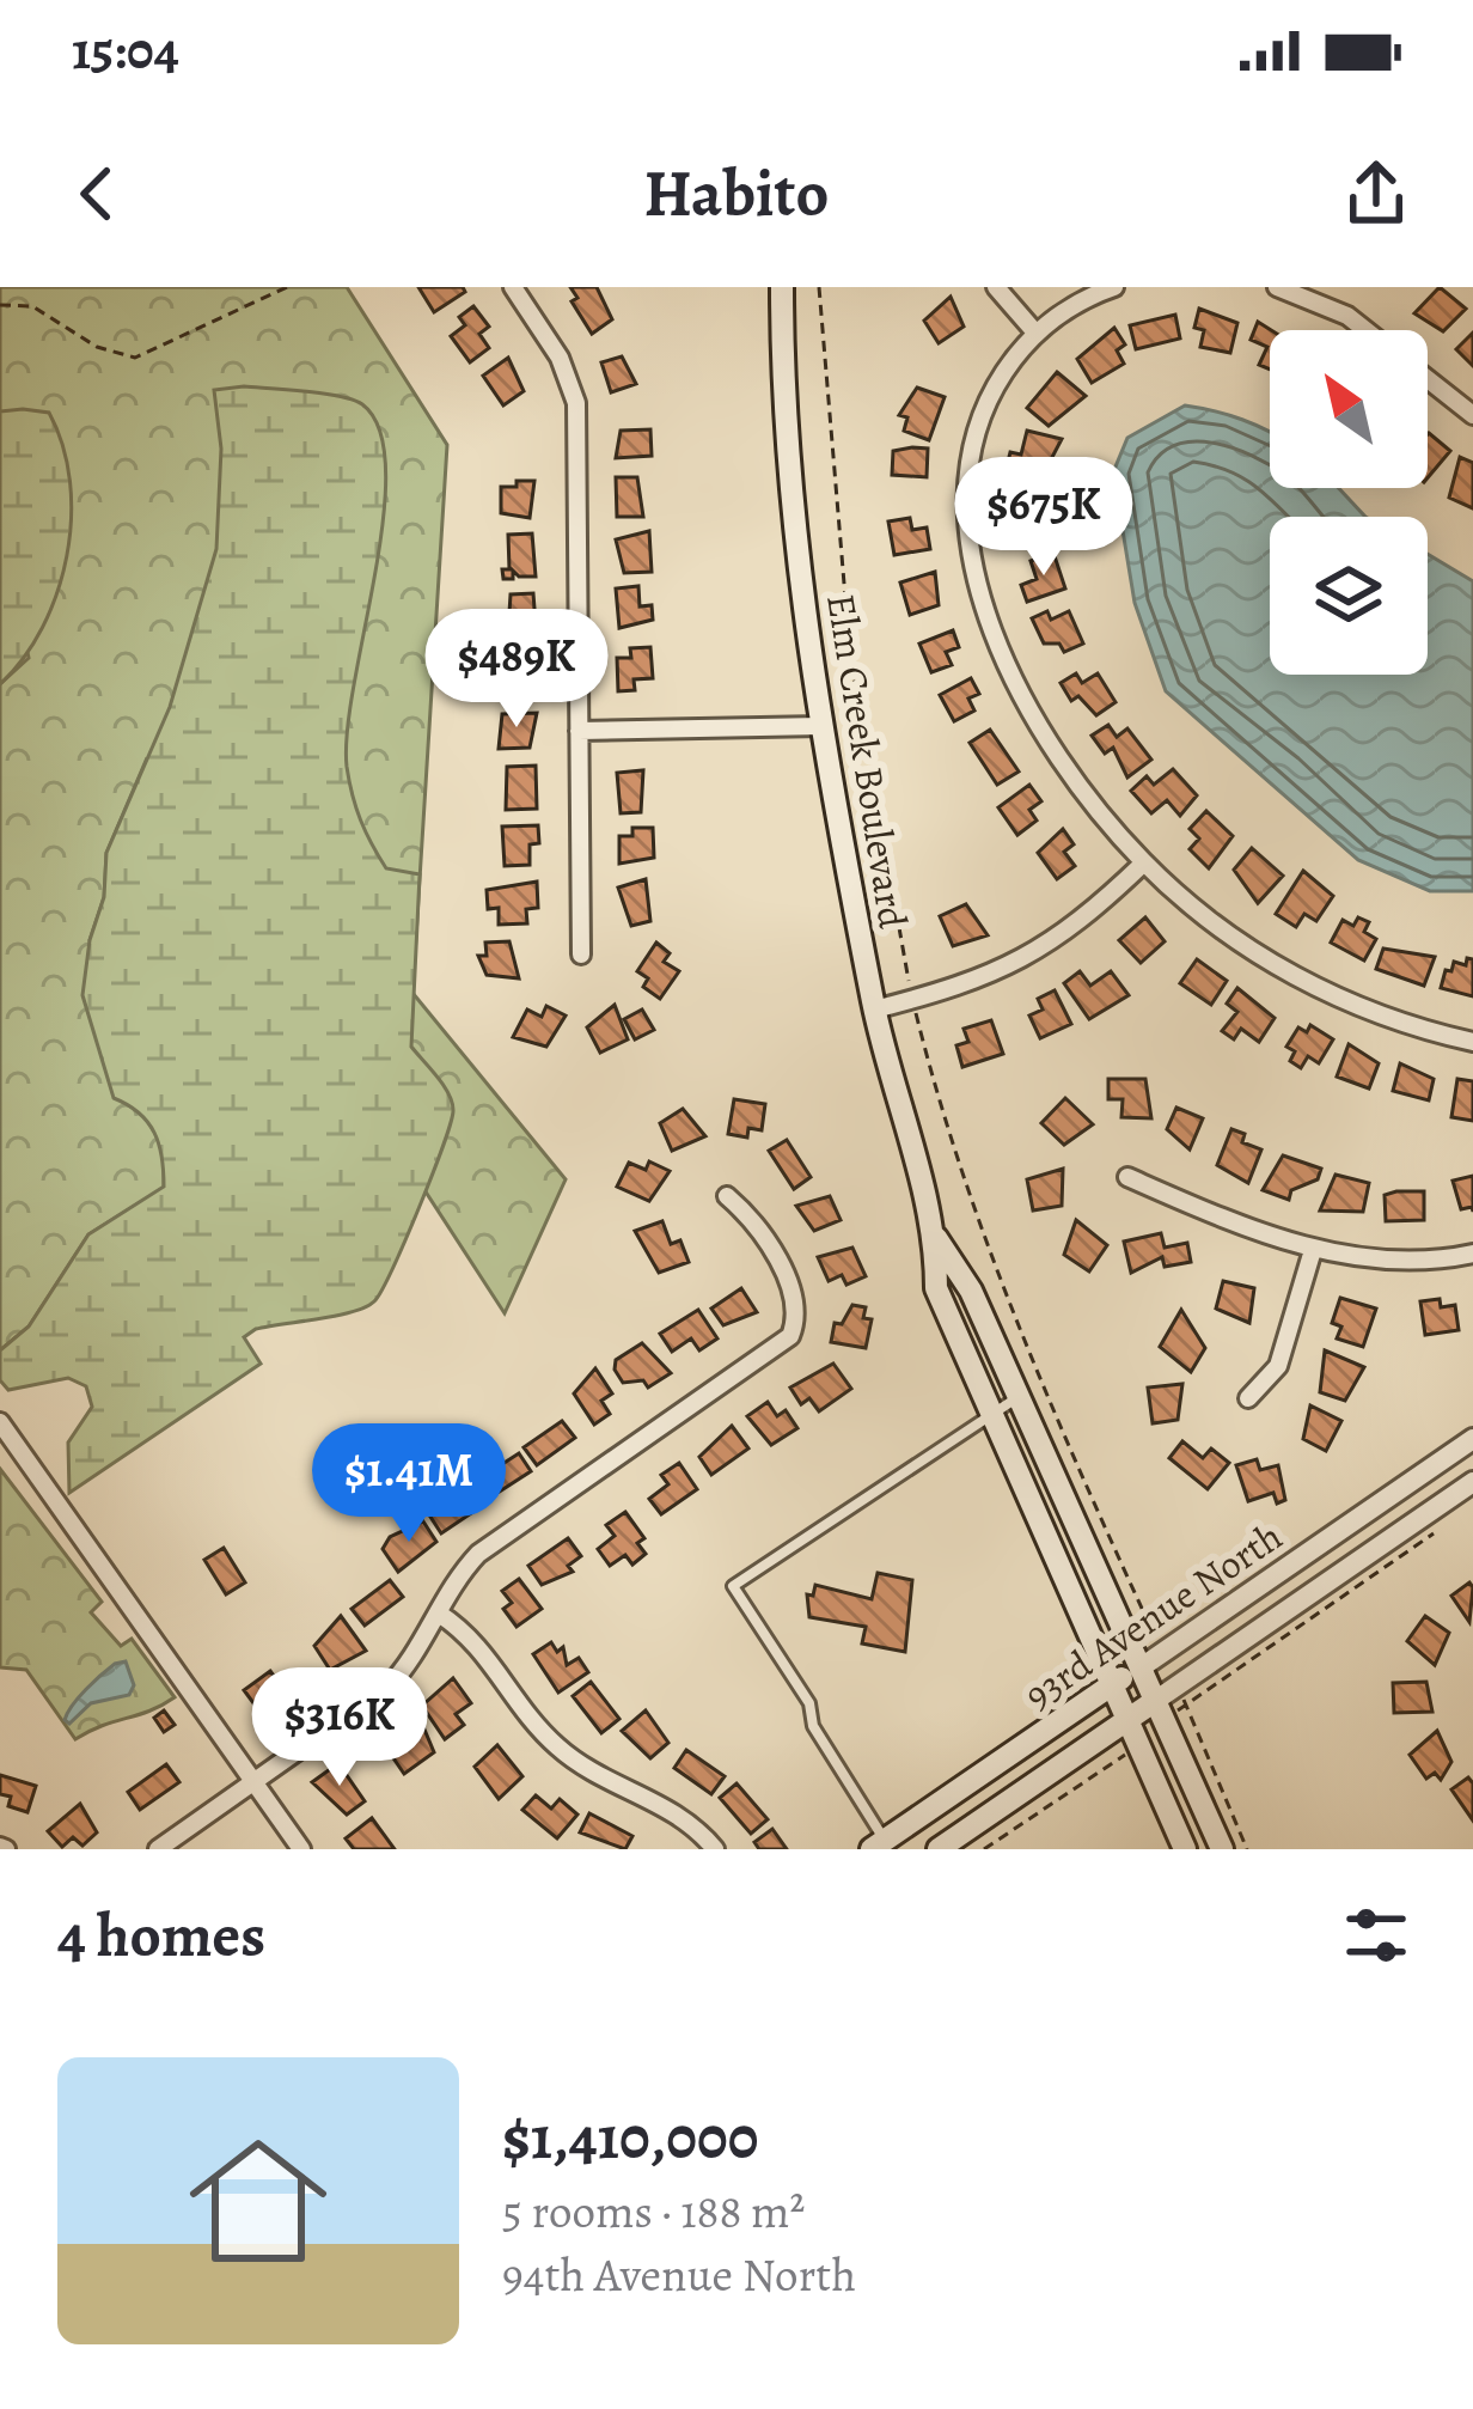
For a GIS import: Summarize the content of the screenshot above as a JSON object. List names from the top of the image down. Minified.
{"streets":{"main road":["Elm Creek Boulevard","93rd Avenue North"]},"crossings":[["Elm Creek Boulevard","93rd Avenue North"]],"north":"top left","page":{"status":"15:04","header":"Habito","price":["$675K","$489K","$1.41M","$316K"],"heading":"4 homes","list":[{"name":"$1,410,000","note":"5 rooms · 188 m² · 94th Avenue North"}]}}
